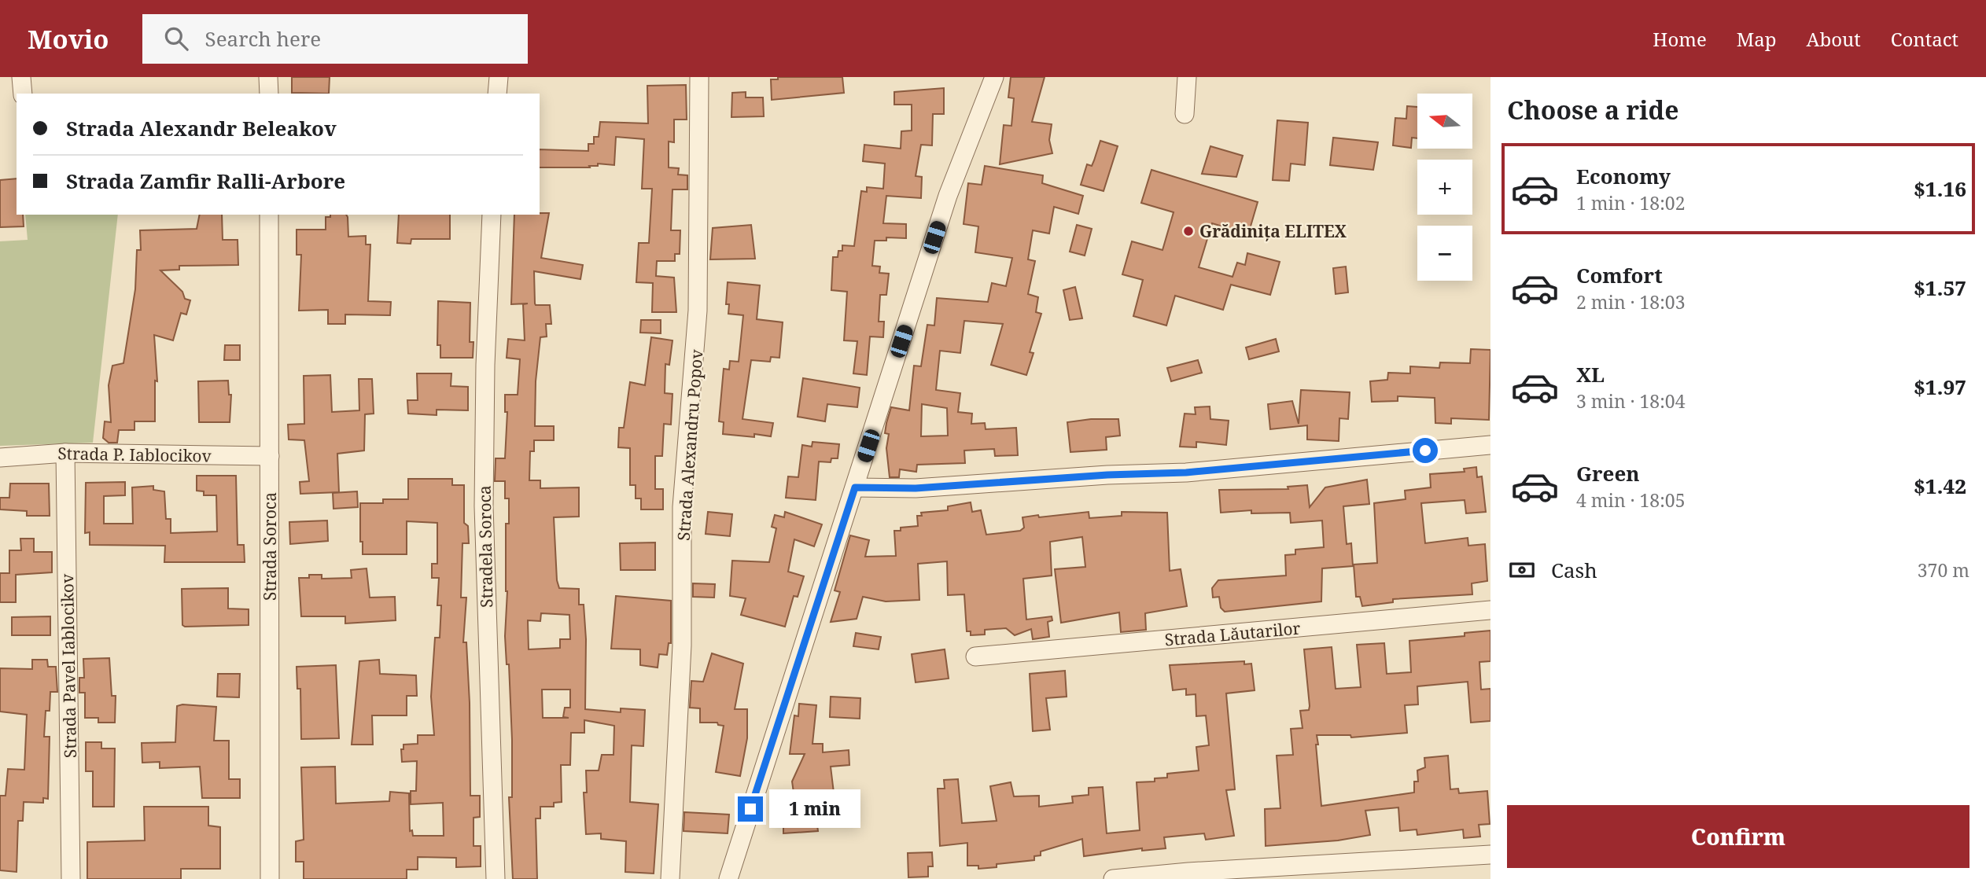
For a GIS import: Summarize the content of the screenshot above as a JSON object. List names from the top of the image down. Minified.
{"streets":{"street":["Strada Alexandru Popov","Strada P. Iablocikov","Strada Soroca","Stradela Sorocа","Strada Lăutarilor","Strada Pavel Iablocikov"]},"crossings":[["Strada P. Iablocikov","Strada Soroca"],["Strada P. Iablocikov","Strada Pavel Iablocikov"]],"places":["Grădinița ELITEX"],"north":"left","page":{"header":"Movio","search":"Search here","nav":["Home","Map","About","Contact"],"heading":"Choose a ride","map_buttons":["+","−"],"banner":["Strada Alexandr Beleakov","Strada Zamfir Ralli-Arbore"],"list":[{"name":"Economy","note":"1 min · 18:02","value":"$1.16"},{"name":"Comfort","note":"2 min · 18:03","value":"$1.57"},{"name":"XL","note":"3 min · 18:04","value":"$1.97"},{"name":"Green","note":"4 min · 18:05","value":"$1.42"}],"pay":["Cash","370 m"],"bubble":"1 min","buttons":"Confirm"}}
